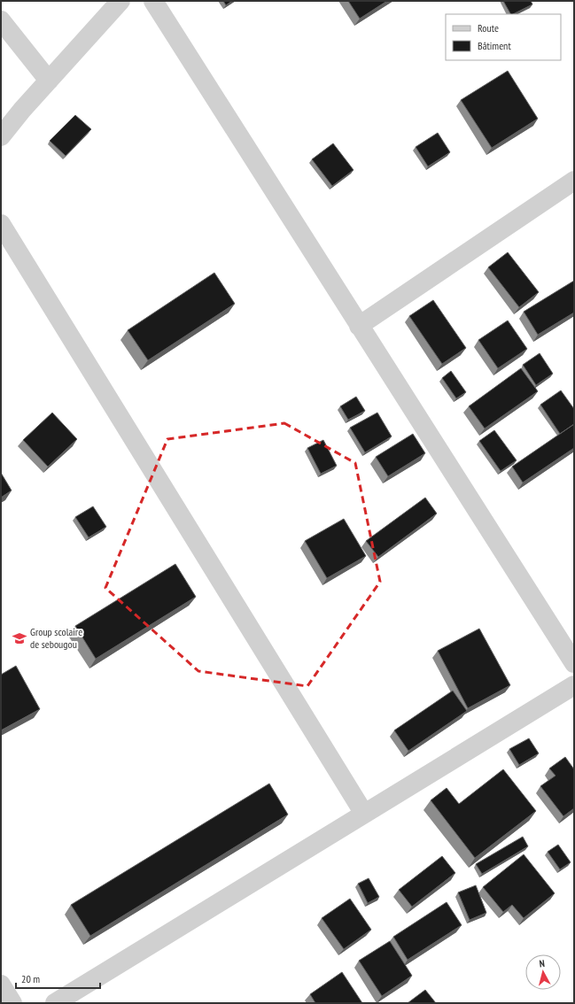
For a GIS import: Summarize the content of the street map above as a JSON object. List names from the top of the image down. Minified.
{"places":{"school or university":["Group scolaire de sebougou"]},"legend":["Route","Bâtiment"],"scale_bar":"20 m","north":"top"}
